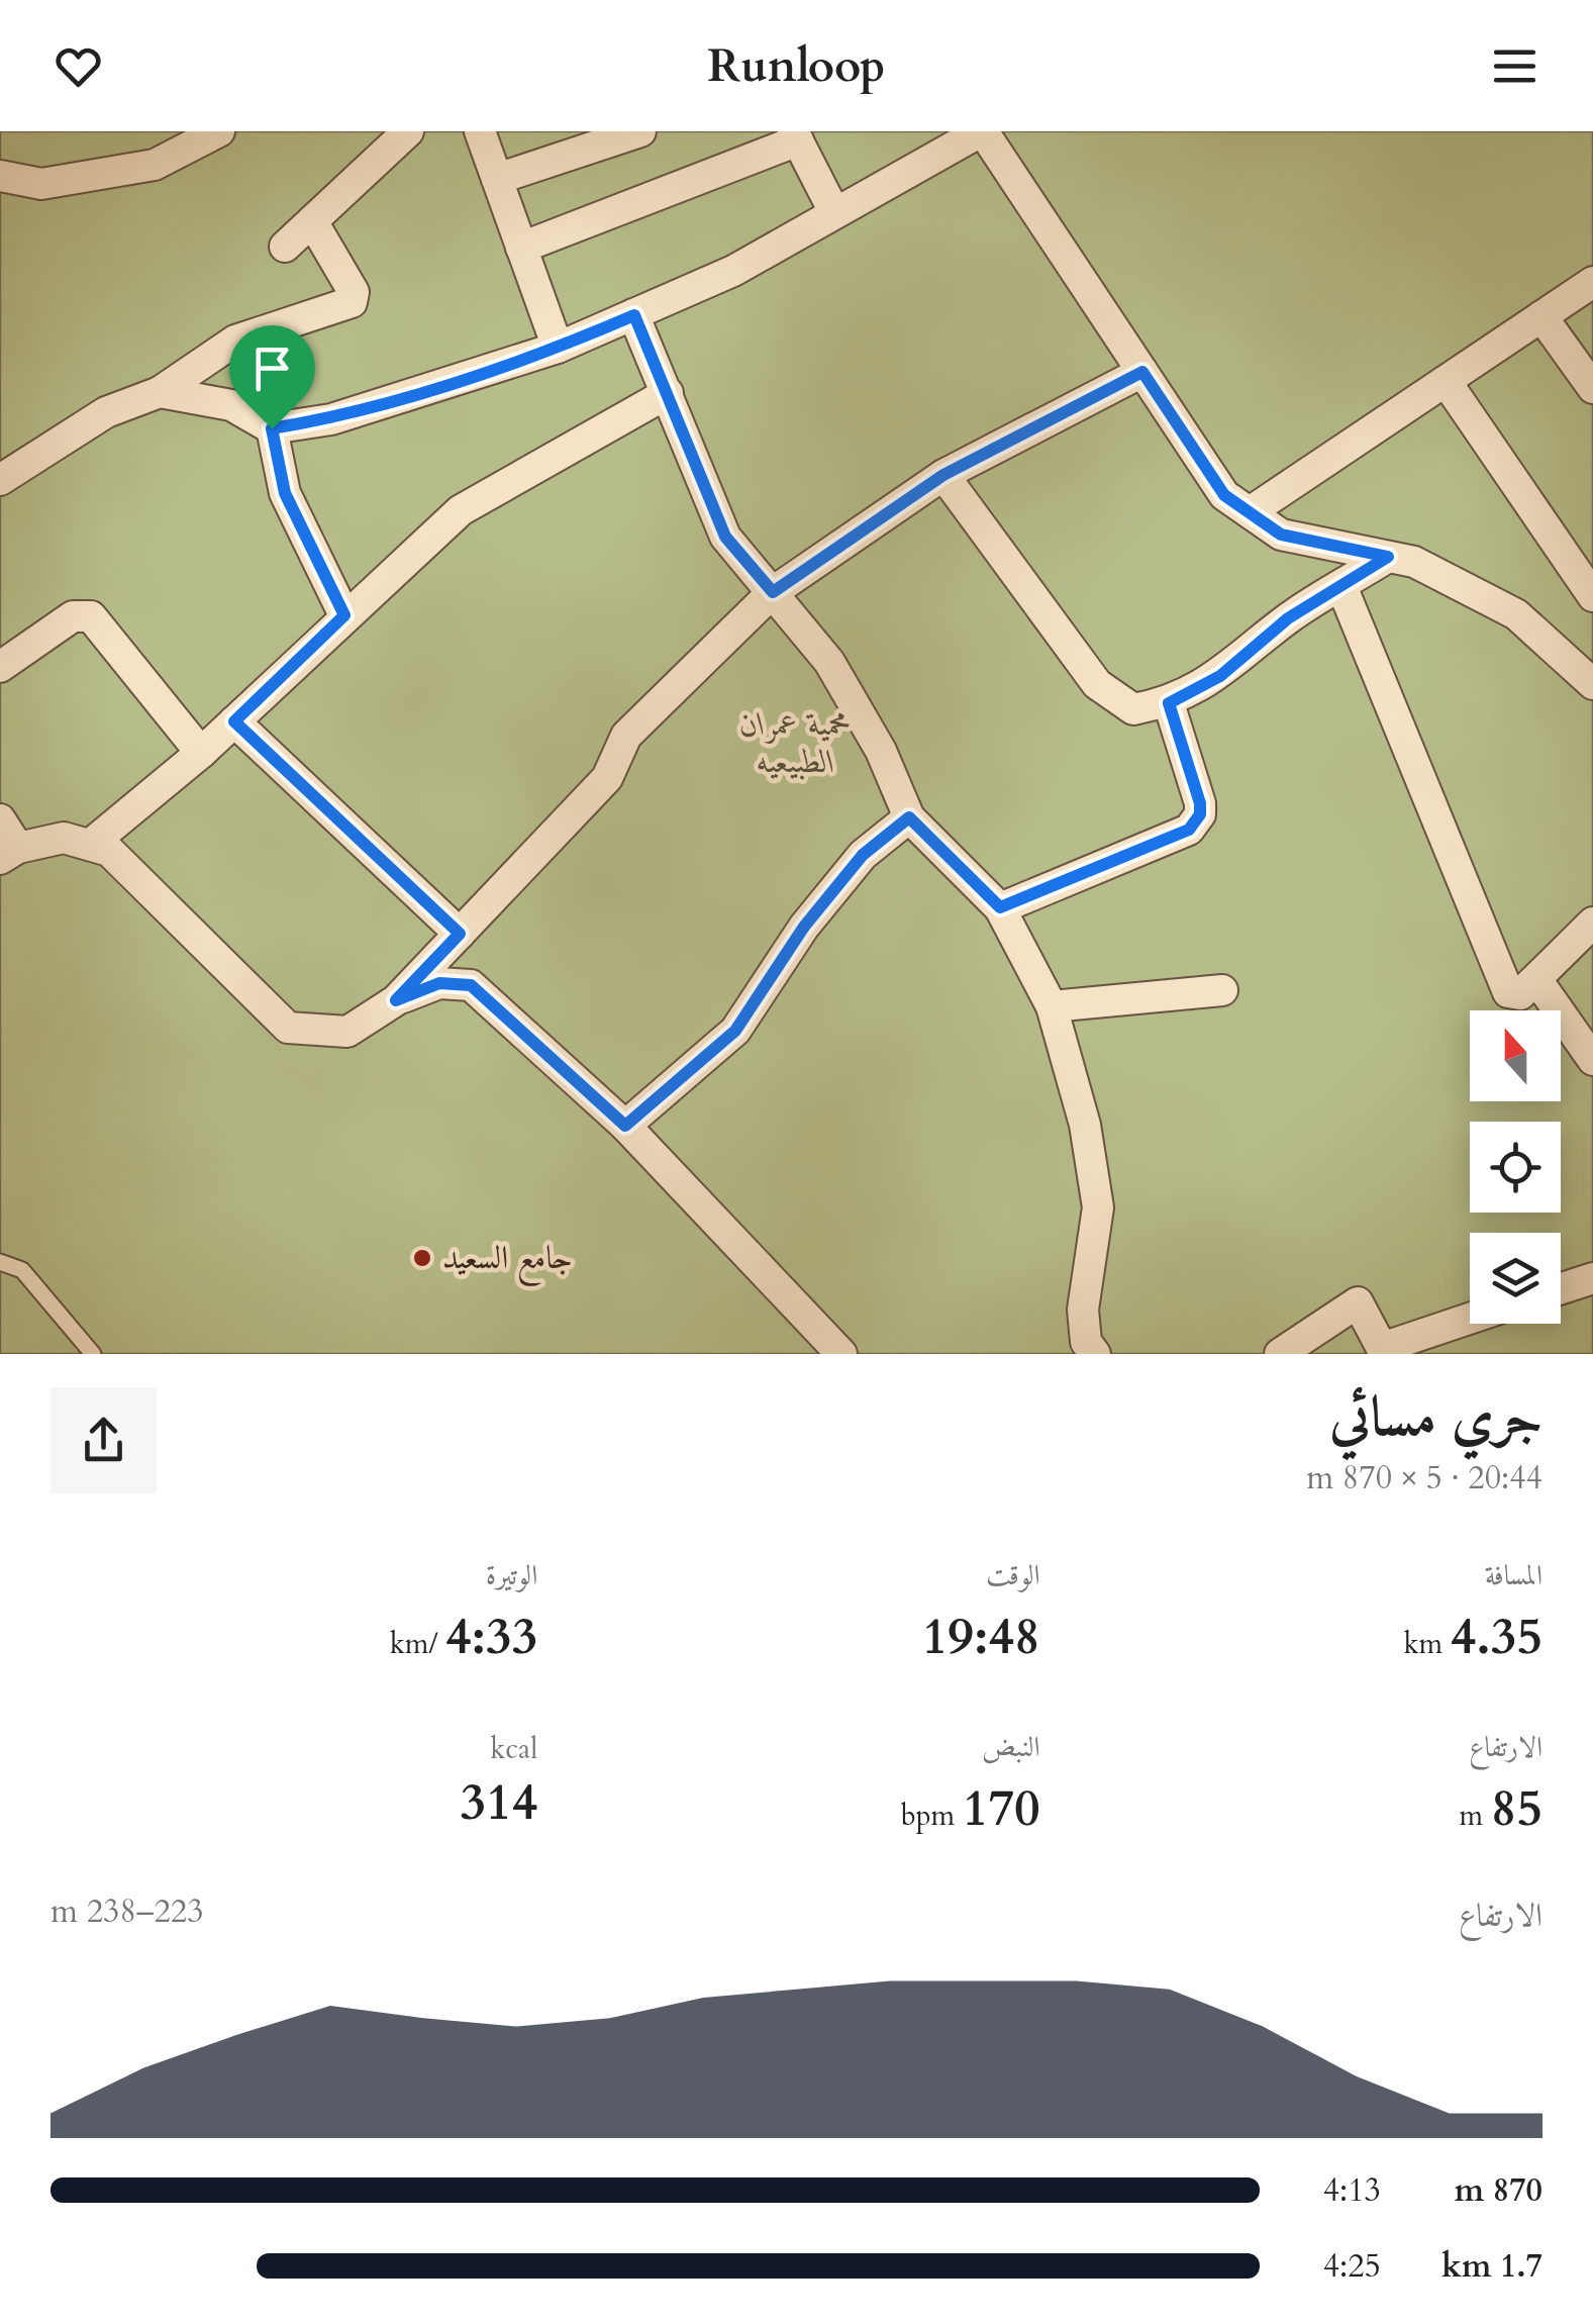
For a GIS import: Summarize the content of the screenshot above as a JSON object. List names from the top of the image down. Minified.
{"parks":["محمية عمران الطبيعيه"],"places":["جامع السعيد"],"north":"top","page":{"header":"Runloop","heading":["جري مسائي","20:44 · 5 × 870 m"],"stats":[["المسافة","4.35 km"],["الوقت","19:48"],["الوتيرة","4:33 /km"],["الارتفاع","85 m"],["النبض","170 bpm"],["kcal","314"]],"chart":["الارتفاع","223–238 m"],"list":[{"name":"870 m","note":"4:13"},{"name":"1.7 km","note":"4:25"}]}}
